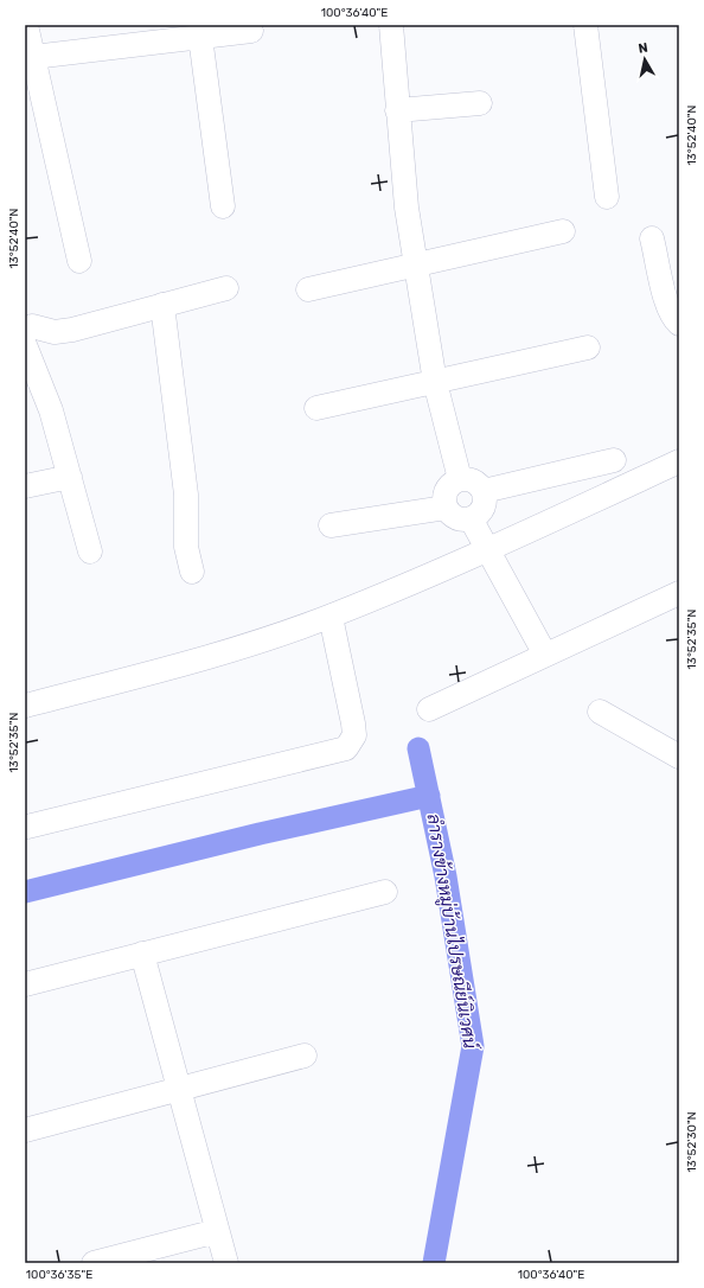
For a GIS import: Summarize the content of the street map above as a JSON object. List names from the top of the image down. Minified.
{"water":["ลำรางข้างหมู่บ้านไปรษณีย์นิเวศน์"],"north":"top","coordinates":["100°36'40\"E","13°52'40\"N","13°52'35\"N","13°52'30\"N","100°36'35\"E"]}
